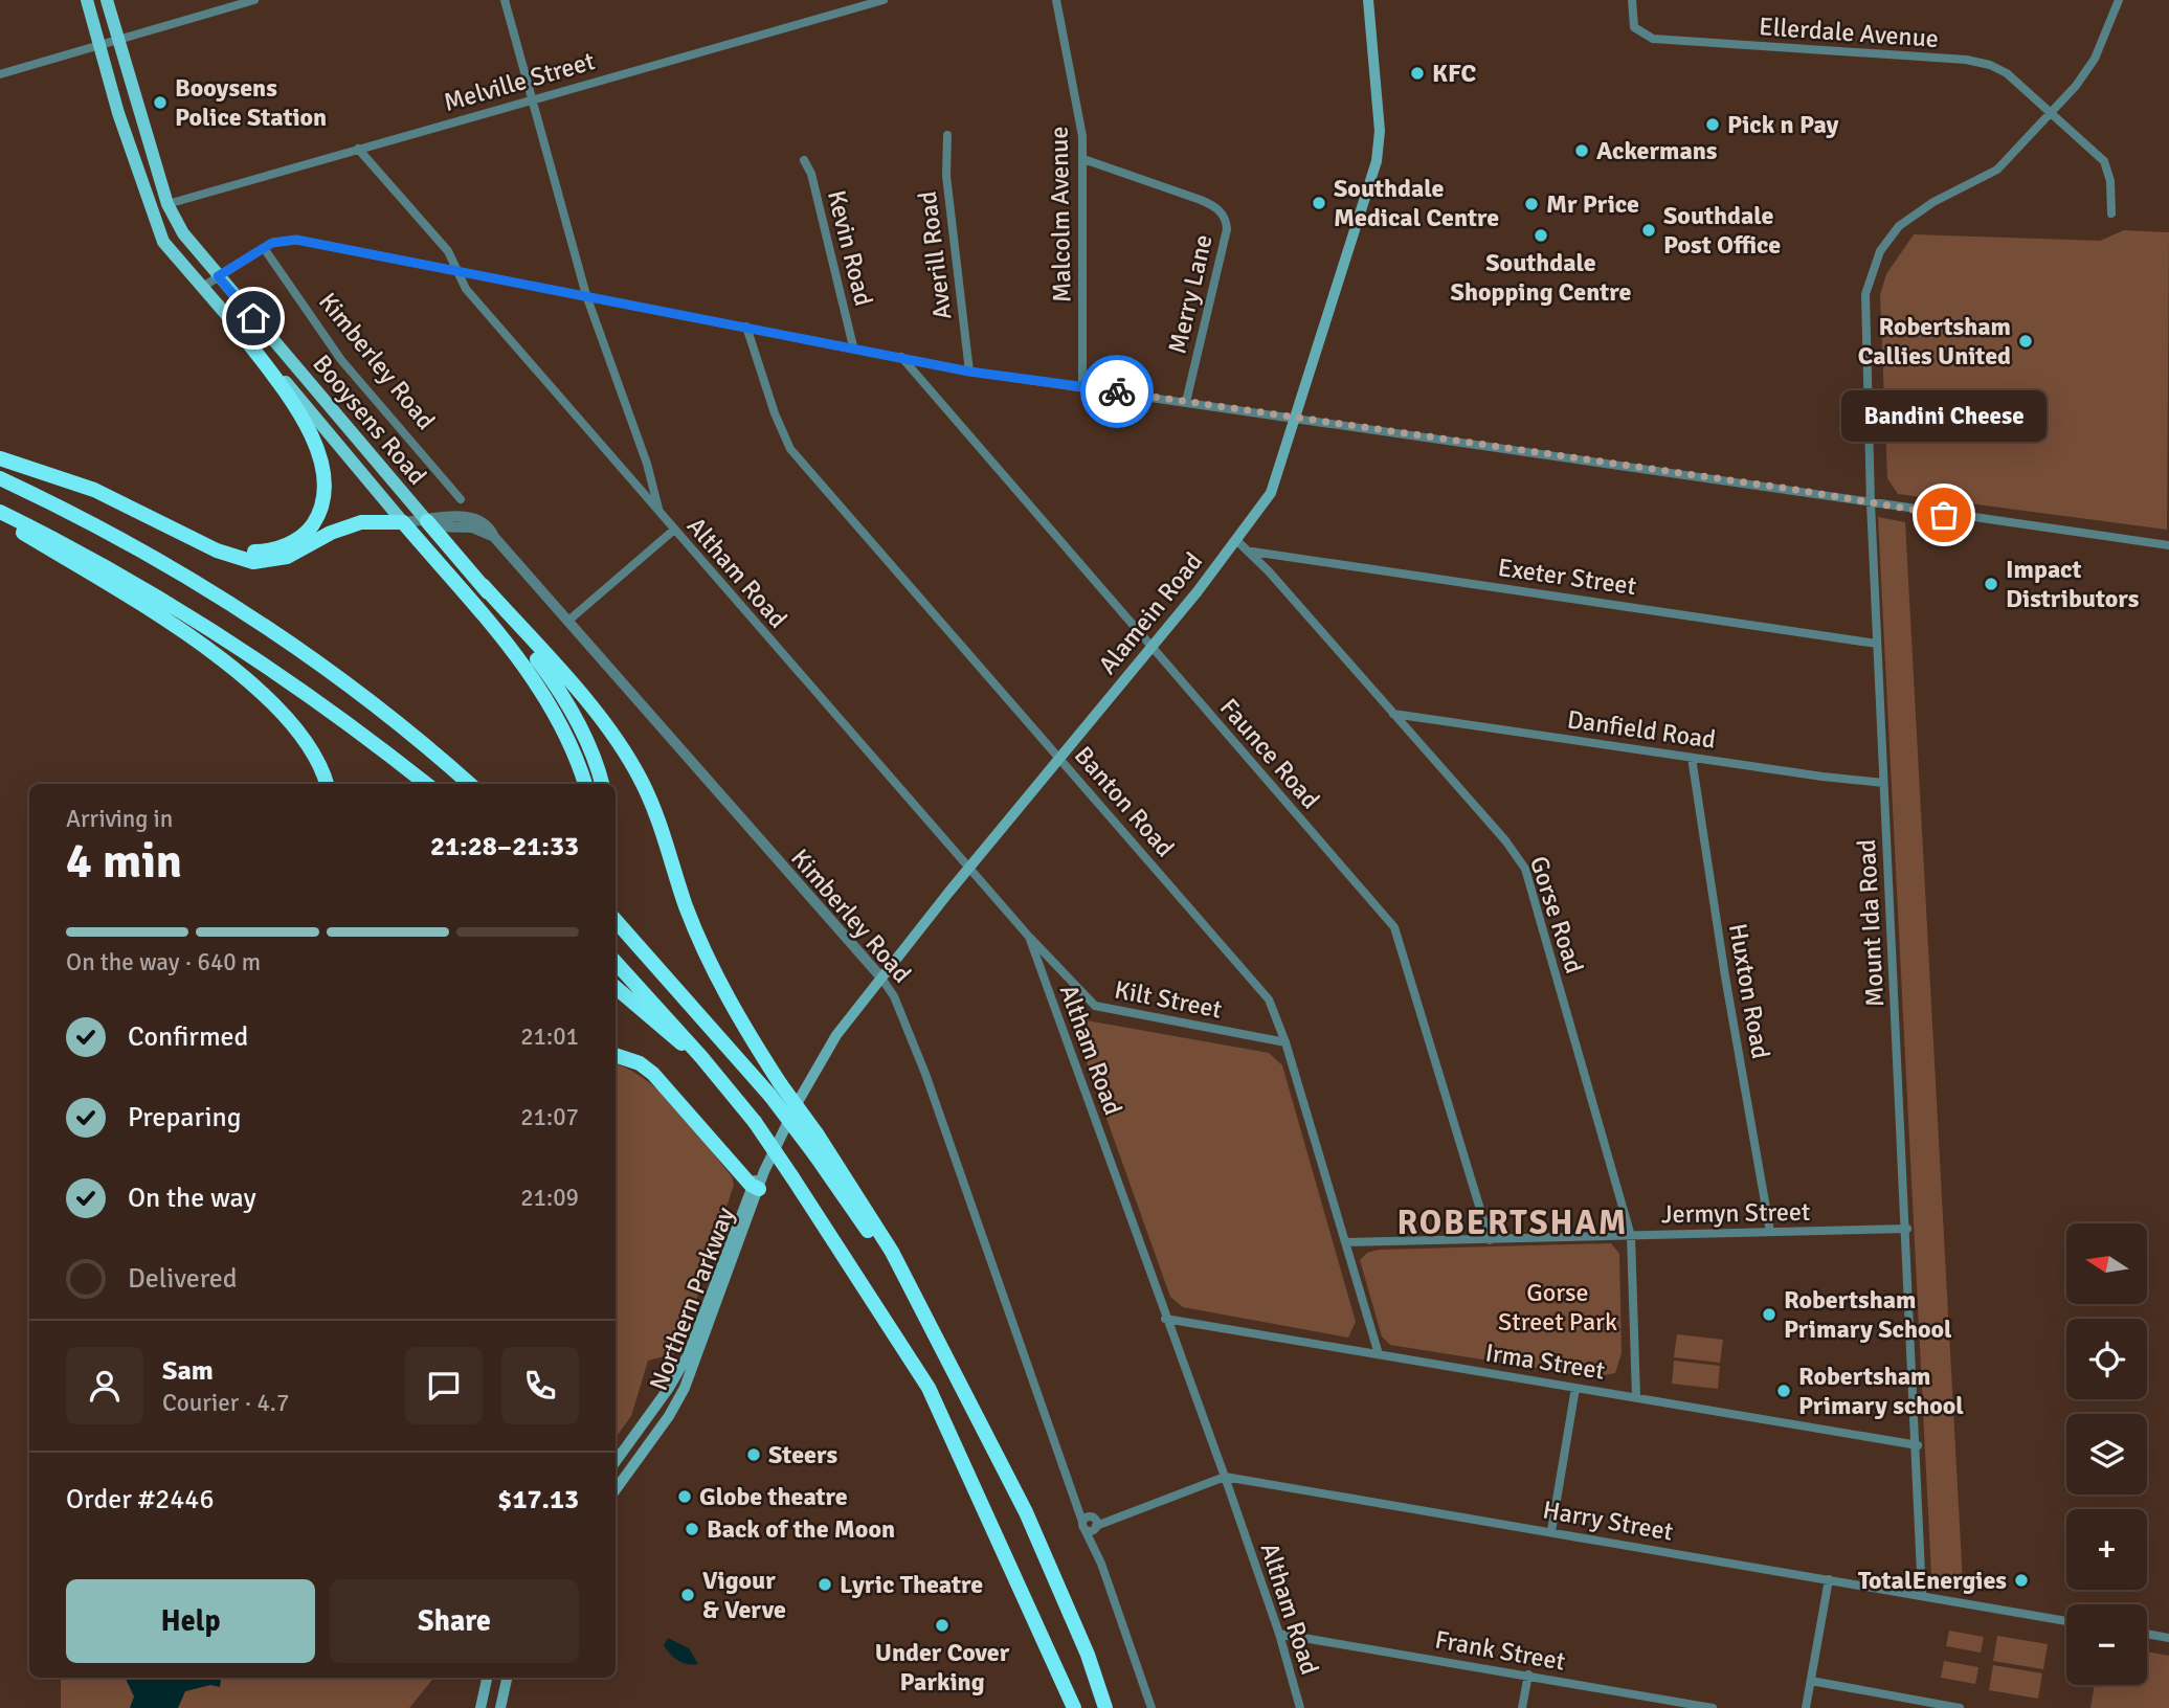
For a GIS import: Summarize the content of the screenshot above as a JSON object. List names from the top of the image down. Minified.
{"streets":{"main road":["Booysens Road","Alamein Road","Northern Parkway"],"street":["Ellerdale Avenue","Melville Street","Malcolm Avenue","Kevin Road","Averill Road","Merry Lane","Kimberley Road","Altham Road","Exeter Street","Danfield Road","Faunce Road","Banton Road","Gorse Road","Mount Ida Road","Huxton Road","Kilt Street","Jermyn Street","Irma Street","Harry Street","Frank Street"]},"crossings":[["Ellerdale Avenue","Mount Ida Road"],["Melville Street","Booysens Road"],["Melville Street","Altham Road"],["Malcolm Avenue","Merry Lane"],["Kimberley Road","Booysens Road"],["Kimberley Road","Alamein Road"],["Kimberley Road","Harry Street"],["Altham Road","Alamein Road"],["Altham Road","Kilt Street"],["Altham Road","Irma Street"],["Altham Road","Harry Street"],["Altham Road","Frank Street"],["Exeter Street","Gorse Road"],["Exeter Street","Mount Ida Road"],["Alamein Road","Faunce Road"],["Alamein Road","Banton Road"],["Alamein Road","Gorse Road"],["Alamein Road","Northern Parkway"],["Danfield Road","Gorse Road"],["Danfield Road","Mount Ida Road"],["Danfield Road","Huxton Road"],["Faunce Road","Jermyn Street"],["Banton Road","Kilt Street"],["Banton Road","Jermyn Street"],["Banton Road","Irma Street"],["Gorse Road","Jermyn Street"],["Gorse Road","Irma Street"],["Mount Ida Road","Jermyn Street"],["Mount Ida Road","Irma Street"],["Mount Ida Road","Harry Street"],["Huxton Road","Jermyn Street"]],"districts":["ROBERTSHAM"],"parks":["Gorse Street Park"],"places":["KFC","Booysens Police Station","Pick n Pay","Ackermans","Southdale Medical Centre","Mr Price","Southdale Post Office","Southdale Shopping Centre","Robertsham Callies United","Bandini Cheese","Impact Distributors","Robertsham Primary School","Robertsham Primary school","Steers","Globe theatre","Back of the Moon","TotalEnergies","Lyric Theatre","Vigour & Verve","Under Cover Parking"],"north":"left","page":{"bubble":"Bandini Cheese","heading":["4 min","Arriving in","21:28–21:33"],"panel":["Sam","Courier · 4.7","Order #2446","$17.13"],"bar":"On the way · 640 m","list":[["Confirmed","21:01"],["Preparing","21:07"],["On the way","21:09"],"Delivered"],"map_buttons":["+","−"],"buttons":["Help","Share"]}}
